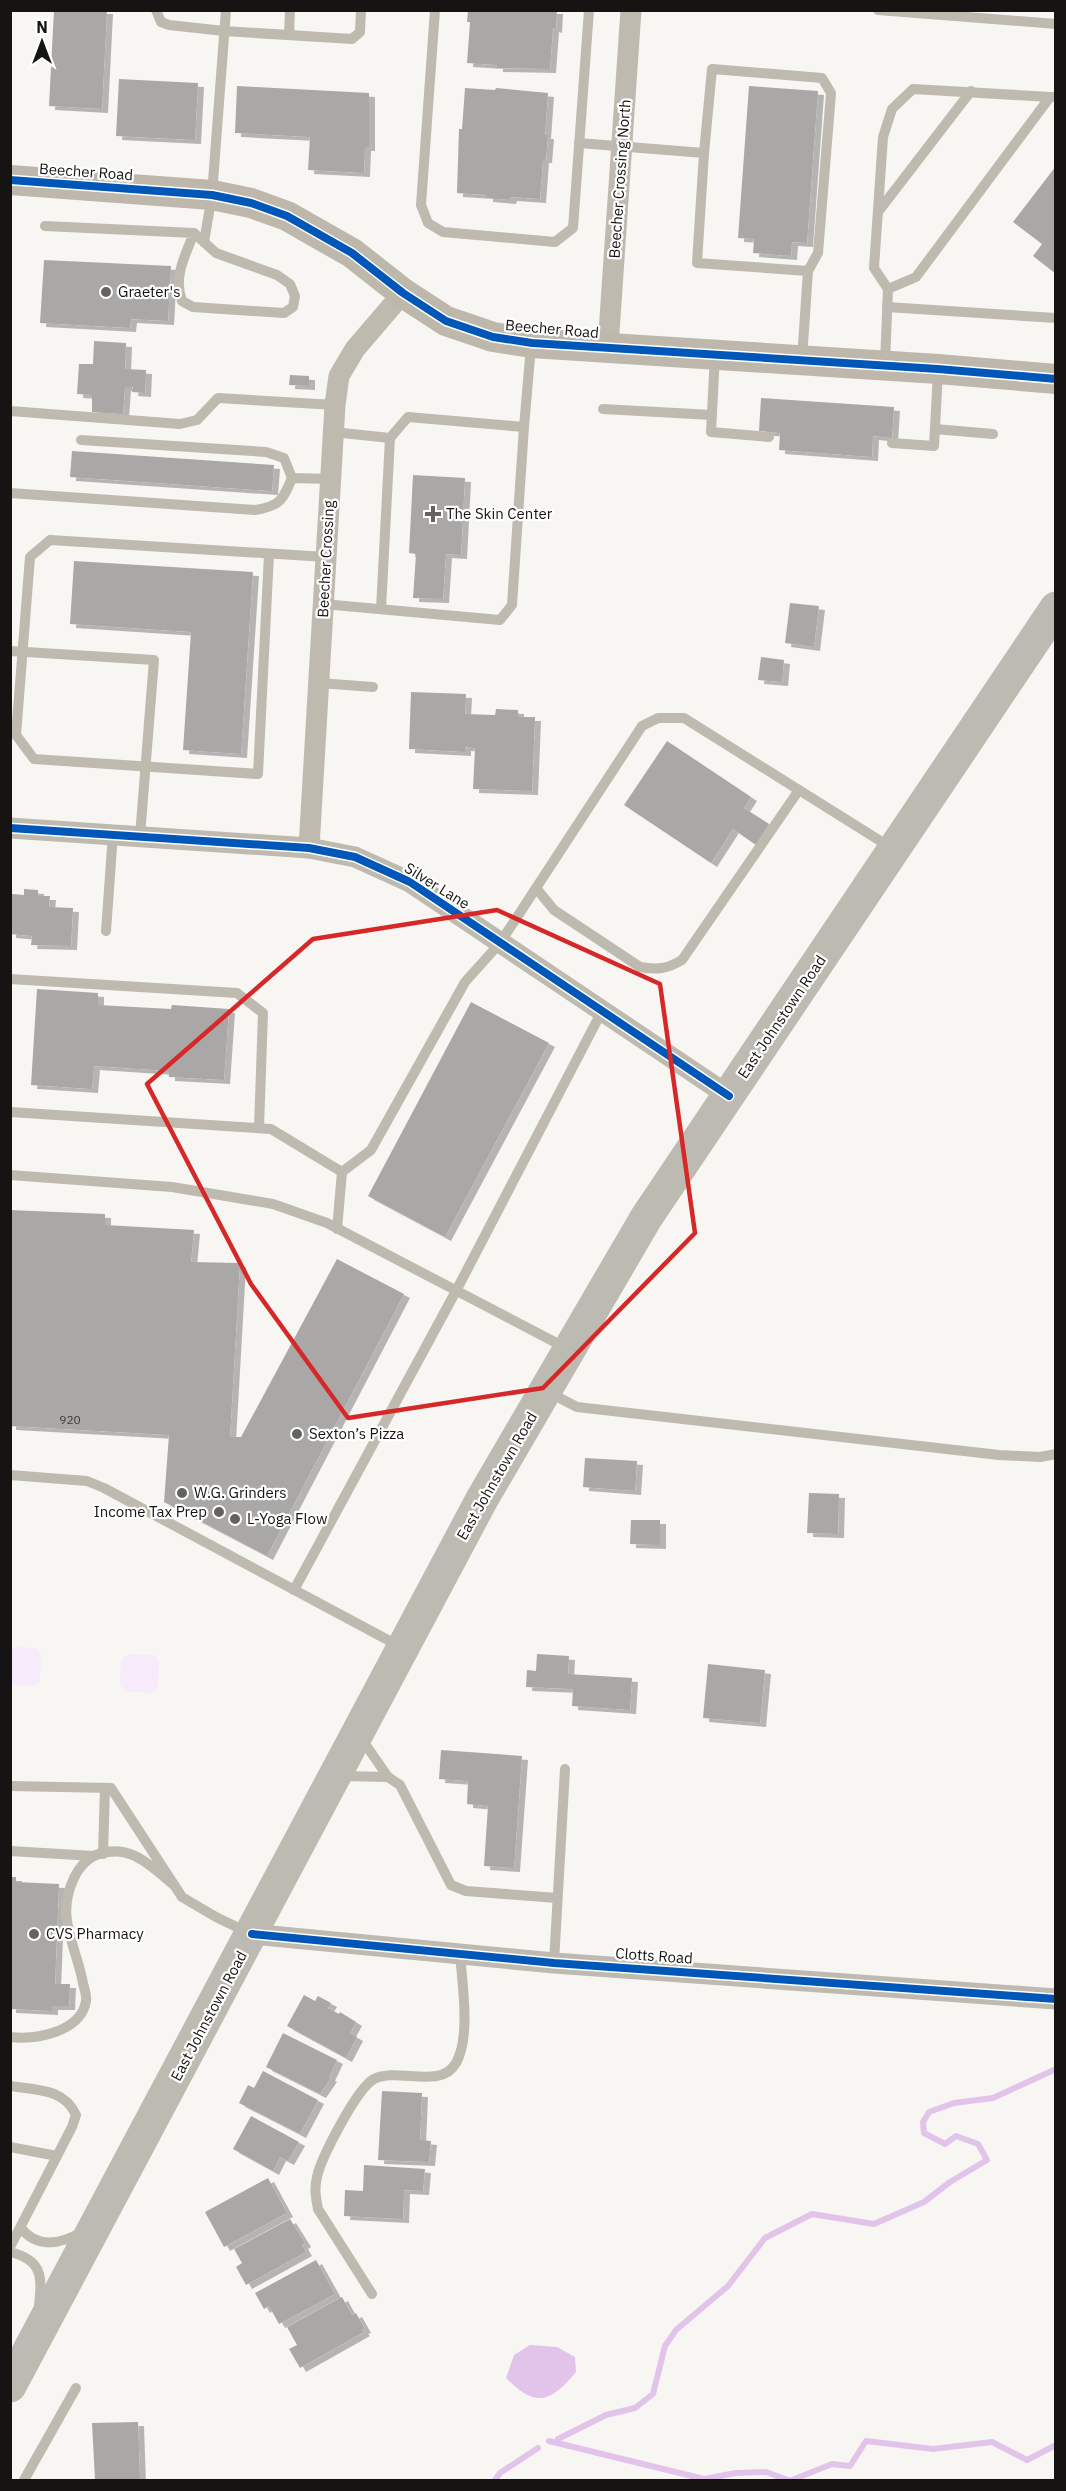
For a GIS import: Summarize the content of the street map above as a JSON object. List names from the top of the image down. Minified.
{"streets":{"highway":["East Johnstown Road"],"street":["Beecher Road","Beecher Crossing North","Beecher Crossing","Silver Lane","Clotts Road"]},"crossings":[["Beecher Road","Beecher Crossing North"],["Beecher Road","Beecher Crossing"],["Beecher Crossing","Silver Lane"],["Silver Lane","East Johnstown Road"],["East Johnstown Road","Clotts Road"]],"places":{"other":["Graeter's","Sexton’s Pizza","W.G. Grinders","Income Tax Prep","L-Yoga Flow","CVS Pharmacy"],"health":["The Skin Center"]},"house_numbers":["920"],"north":"top"}
